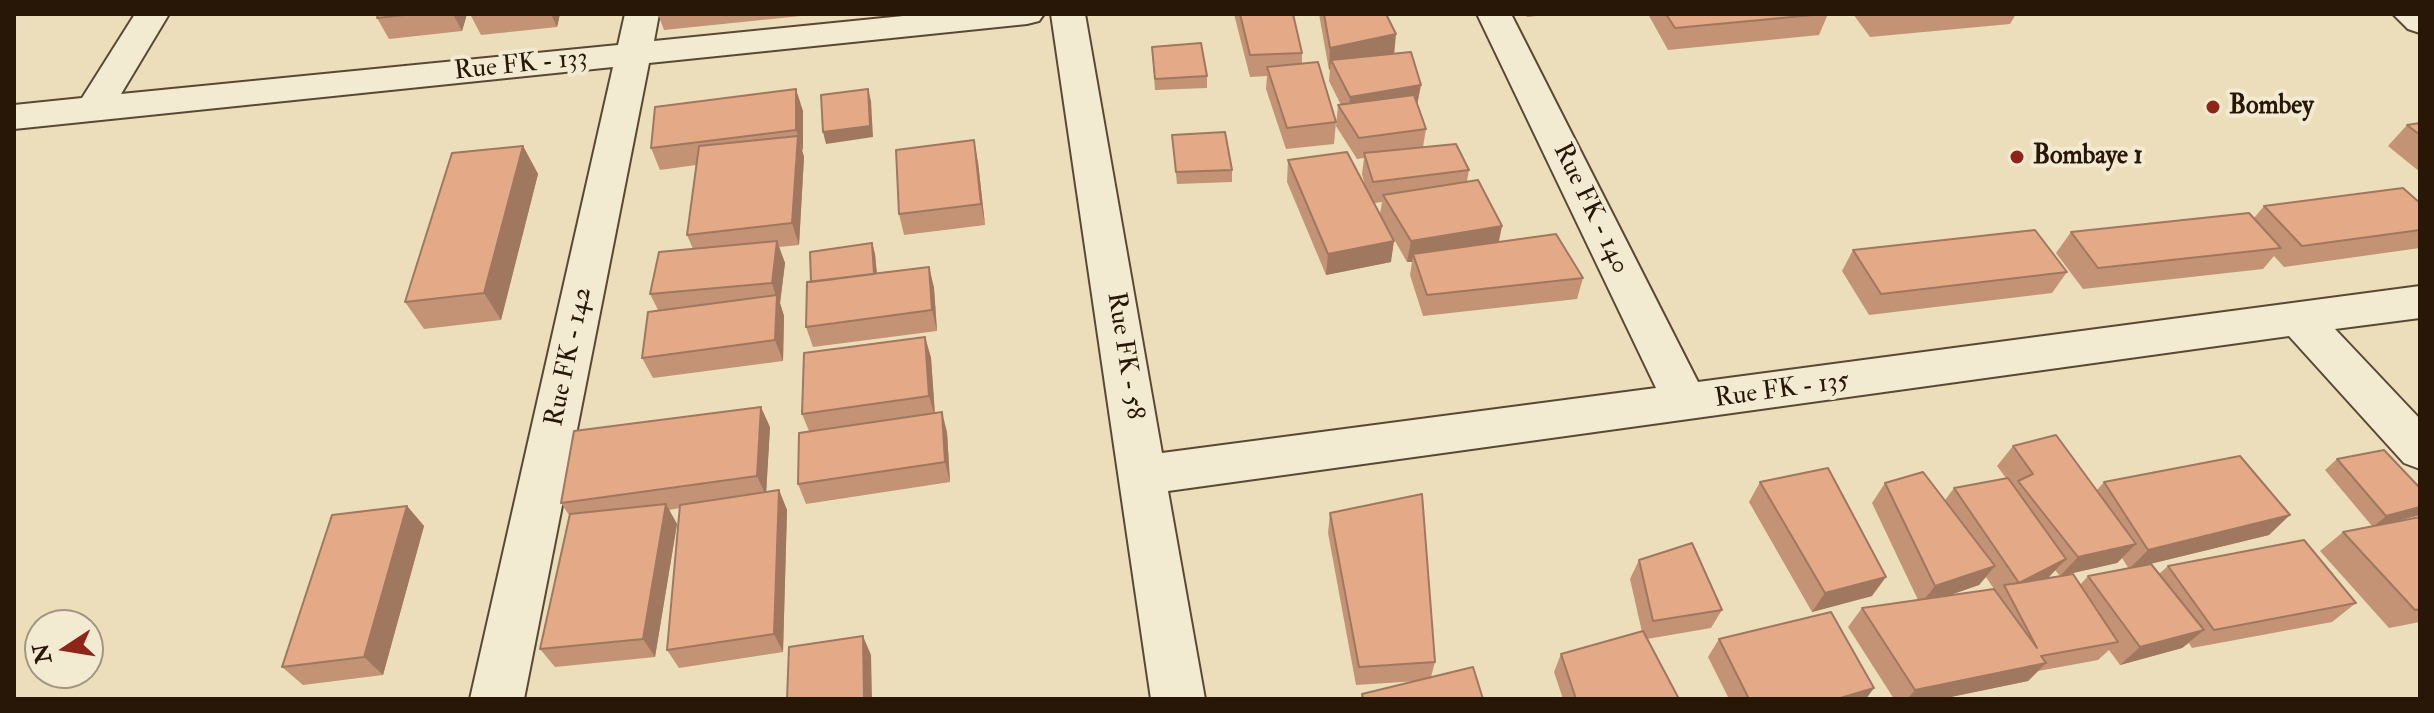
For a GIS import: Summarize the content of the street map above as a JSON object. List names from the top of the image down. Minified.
{"streets":{"street":["Rue FK - 133","Rue FK - 140","Rue FK - 58","Rue FK - 142","Rue FK - 135"]},"crossings":[["Rue FK - 133","Rue FK - 142"],["Rue FK - 140","Rue FK - 135"],["Rue FK - 58","Rue FK - 135"]],"places":["Bombey","Bombaye 1"],"north":"left"}
